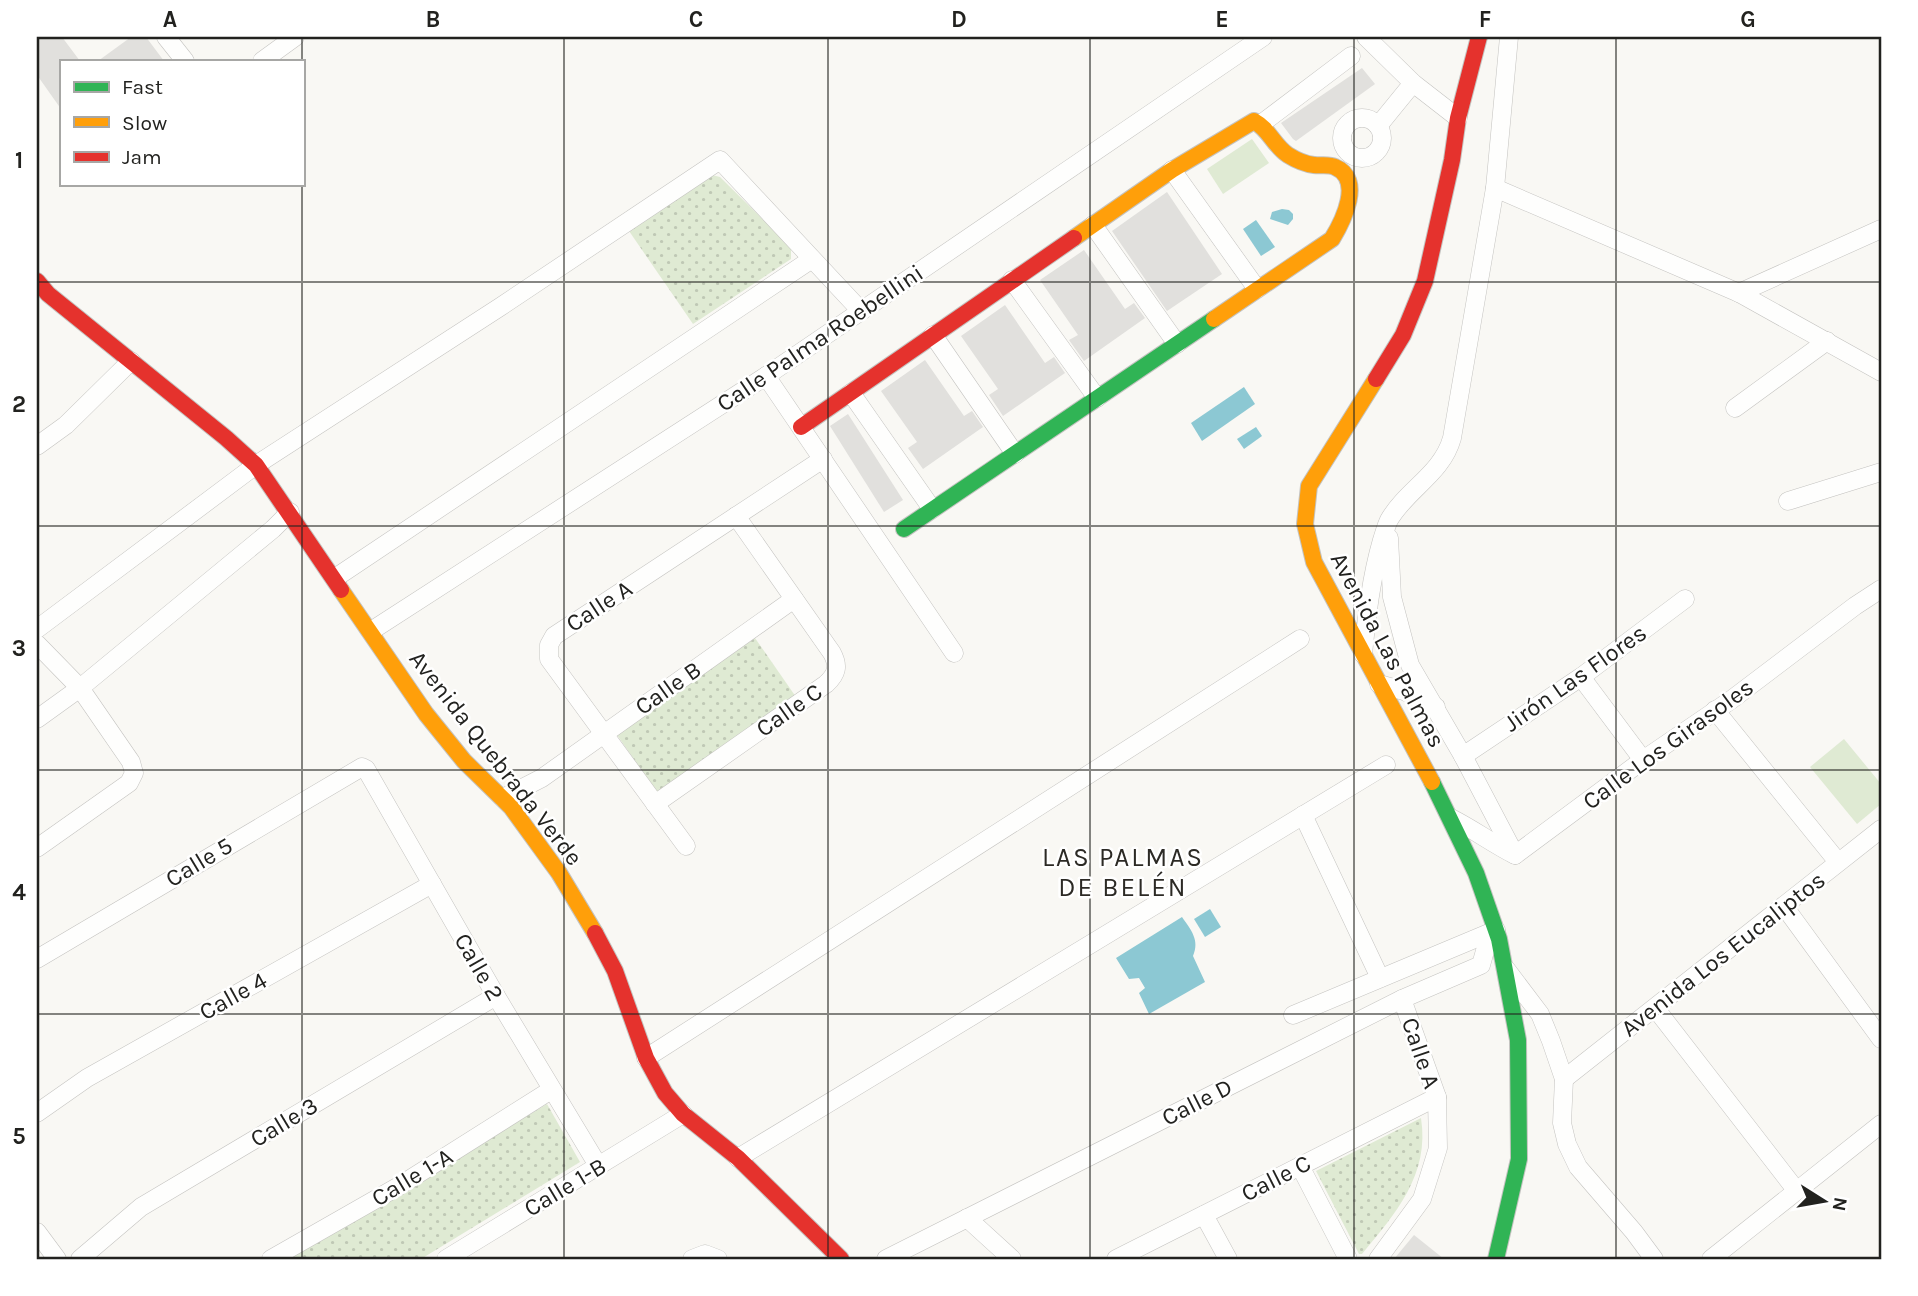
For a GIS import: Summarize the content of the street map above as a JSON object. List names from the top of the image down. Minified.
{"streets":{"street":["Calle Palma Roebellini","Calle A","Avenida Las Palmas","Jirón Las Flores","Calle B","Calle C","Calle Los Girasoles","Avenida Quebrada Verde","Calle 5","Avenida Los Eucaliptos","Calle 2","Calle 4","Calle D","Calle 3","Calle 1-A","Calle 1-B"]},"crossings":[["Calle Palma Roebellini","Avenida Quebrada Verde"],["Calle A","Calle B"],["Calle A","Calle C"],["Calle A","Calle D"],["Avenida Las Palmas","Calle D"],["Calle B","Calle C"],["Calle B","Avenida Quebrada Verde"],["Avenida Quebrada Verde","Calle 1-B"],["Calle 5","Calle 2"],["Calle 2","Calle 4"],["Calle 2","Calle 3"],["Calle 2","Calle 1-A"],["Calle 2","Calle 1-B"]],"districts":["LAS PALMAS DE BELÉN"],"legend":["Fast","Slow","Jam"],"north":"right","grid":{"columns":["A","B","C","D","E","F","G"],"rows":["1","2","3","4","5"]}}
